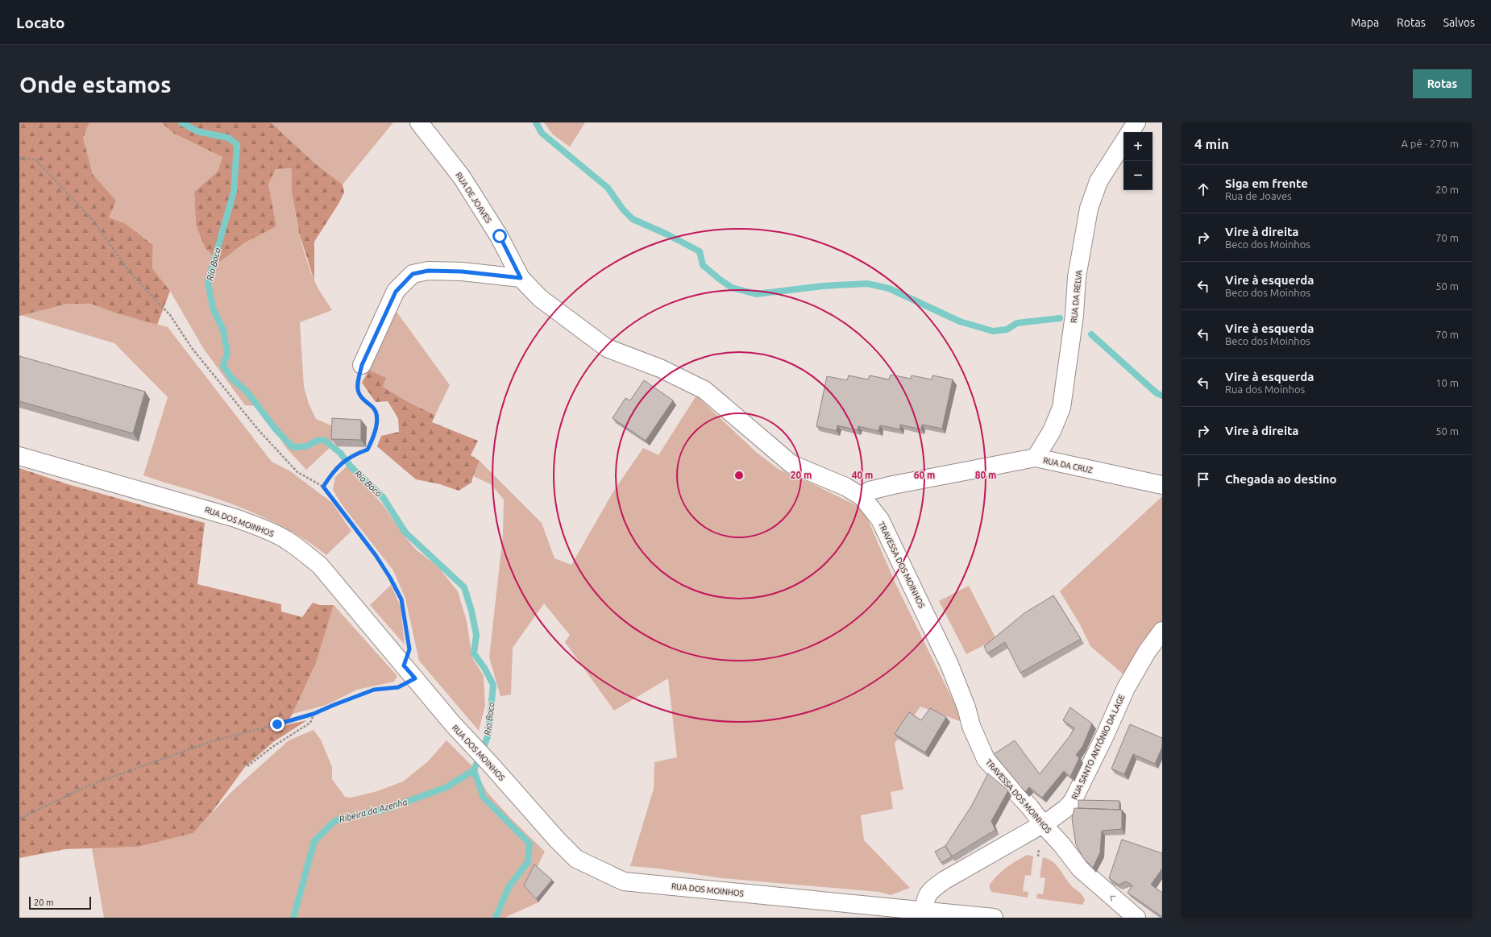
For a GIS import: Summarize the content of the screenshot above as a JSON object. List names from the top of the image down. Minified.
{"streets":{"street":["RUA DE JOAVES","RUA DA RELVA","RUA DA CRUZ","RUA DOS MOINHOS","TRAVESSA DOS MOINHOS","RUA SANTO ANTÓNIO DA LAGE"]},"crossings":[["RUA DE JOAVES","TRAVESSA DOS MOINHOS"],["RUA DA RELVA","RUA DA CRUZ"],["RUA DA CRUZ","TRAVESSA DOS MOINHOS"],["RUA DOS MOINHOS","RUA SANTO ANTÓNIO DA LAGE"],["TRAVESSA DOS MOINHOS","RUA SANTO ANTÓNIO DA LAGE"]],"water":["Rio Boco","Ribeira da Azenha"],"scale_bar":"20 m","page":{"header":"Locato","nav":["Mapa","Rotas","Salvos"],"buttons":"Rotas","title":"Onde estamos","heading":["4 min","A pé · 270 m"],"map_buttons":["+","−"],"list":[["Siga em frente","Rua de Joaves","20 m"],["Vire à direita","Beco dos Moinhos","70 m"],["Vire à esquerda","Beco dos Moinhos","50 m"],["Vire à esquerda","Beco dos Moinhos","70 m"],["Vire à esquerda","Rua dos Moinhos","10 m"],["Vire à direita","50 m"],"Chegada ao destino"],"scale":"20 m"},"rings":["20 m","40 m","60 m","80 m"]}
